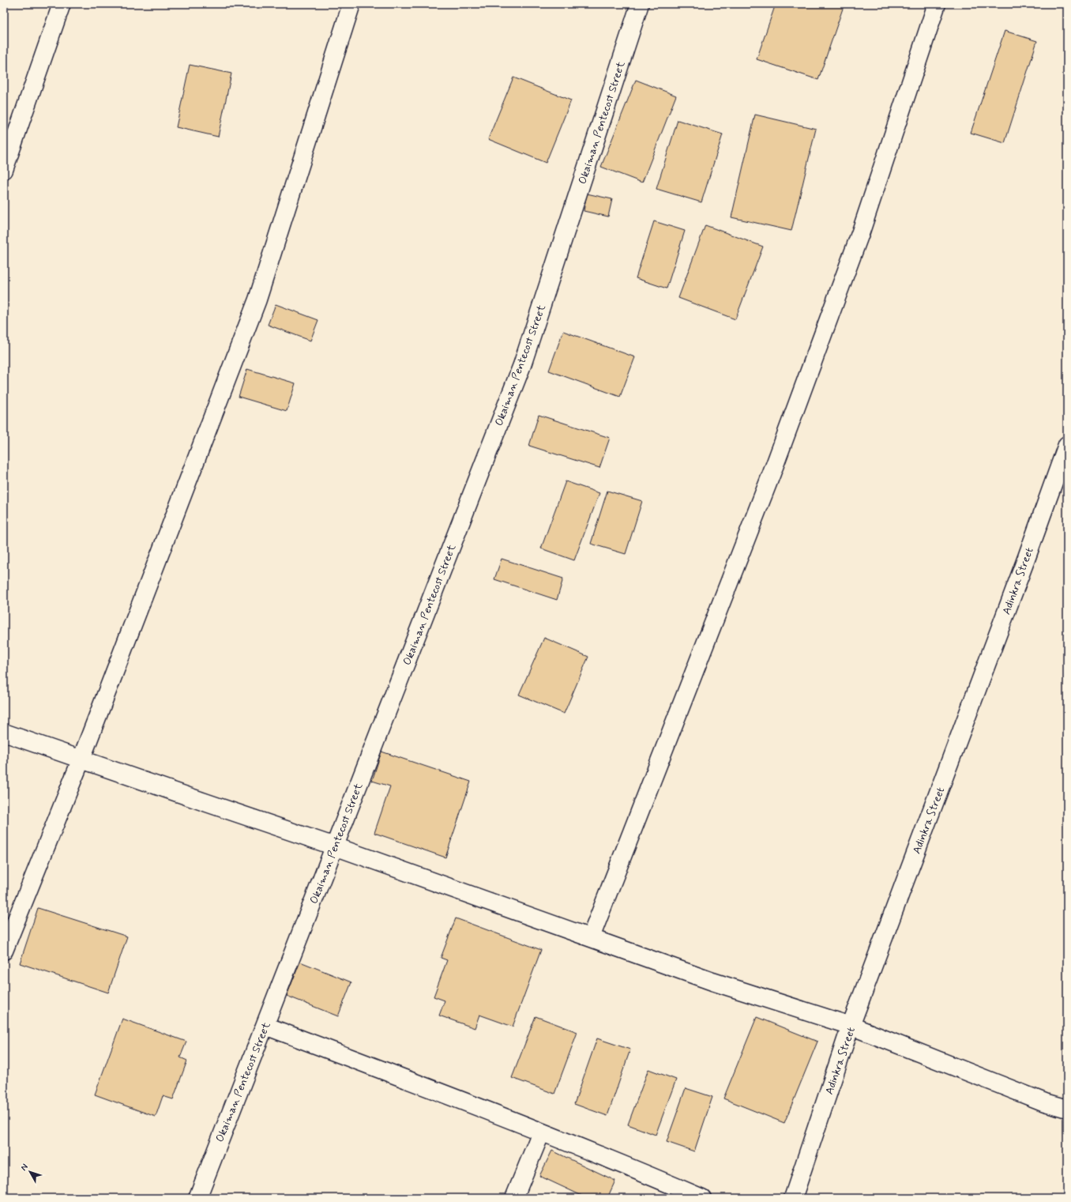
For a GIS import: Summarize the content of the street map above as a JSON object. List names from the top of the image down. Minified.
{"streets":{"street":["Okaiman Pentecost Street","Adinkra Street"]},"north":"top left"}
